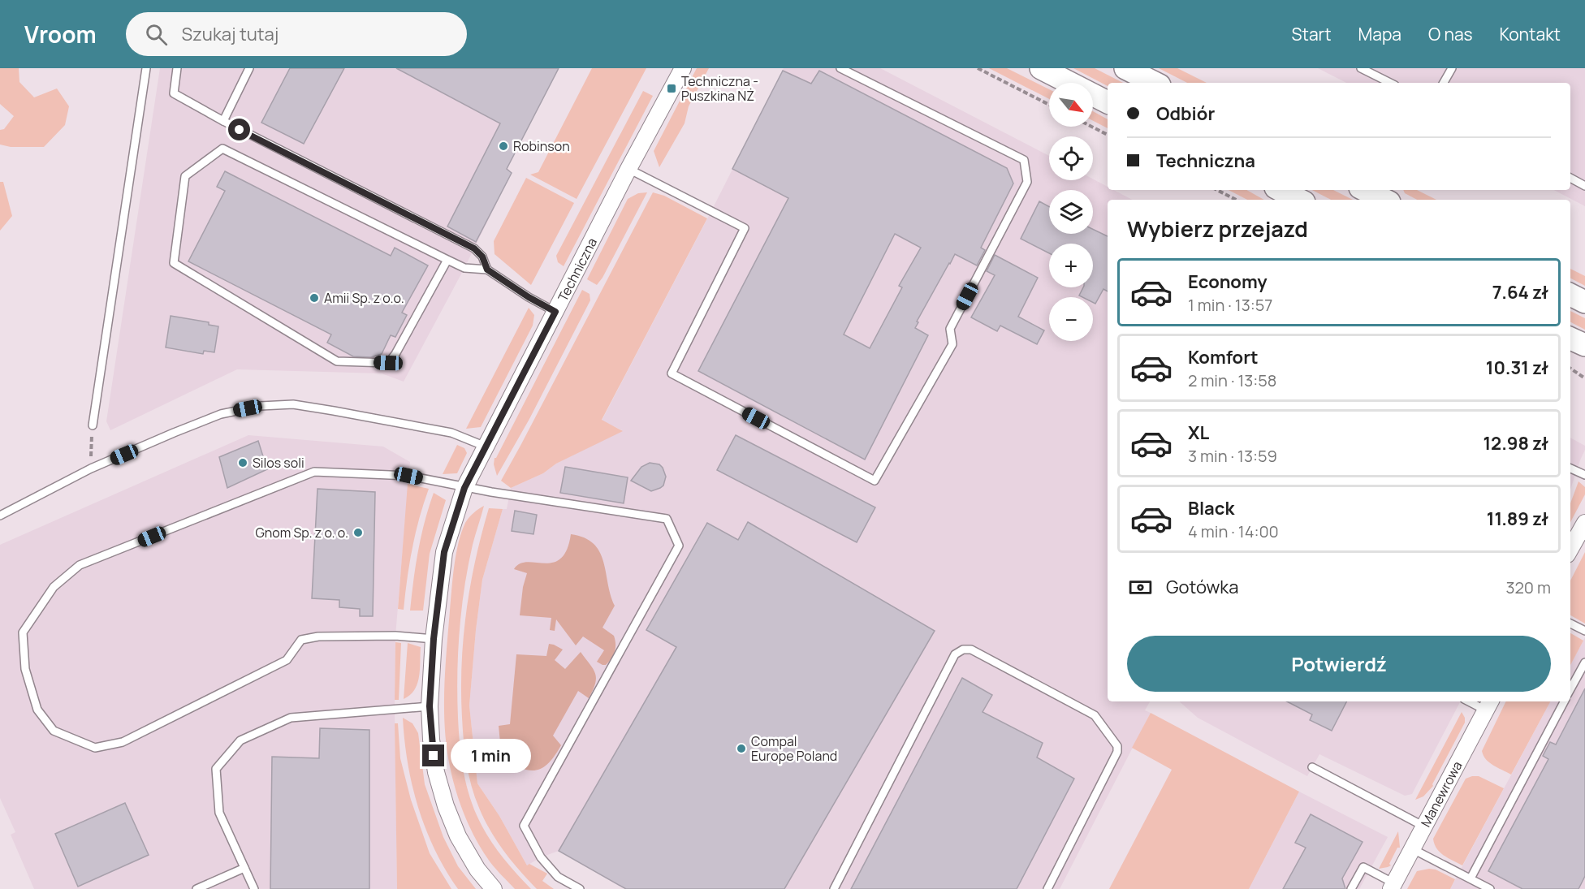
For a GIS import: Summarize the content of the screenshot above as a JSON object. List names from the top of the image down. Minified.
{"streets":{"street":["Techniczna","Manewrowa"]},"places":{"transit":["Techniczna - Puszkina NŻ"],"other":["Robinson","Amii Sp. z o.o.","Silos soli","Gnom Sp. z o. o.","Compal Europe Poland"]},"north":"bottom right","page":{"header":"Vroom","search":"Szukaj tutaj","nav":["Start","Mapa","O nas","Kontakt"],"map_buttons":["+","−"],"banner":["Odbiór","Techniczna"],"heading":"Wybierz przejazd","list":[{"name":"Economy","note":"1 min · 13:57","value":"7.64 zł"},{"name":"Komfort","note":"2 min · 13:58","value":"10.31 zł"},{"name":"XL","note":"3 min · 13:59","value":"12.98 zł"},{"name":"Black","note":"4 min · 14:00","value":"11.89 zł"}],"pay":["Gotówka","320 m"],"buttons":"Potwierdź","bubble":"1 min"}}
